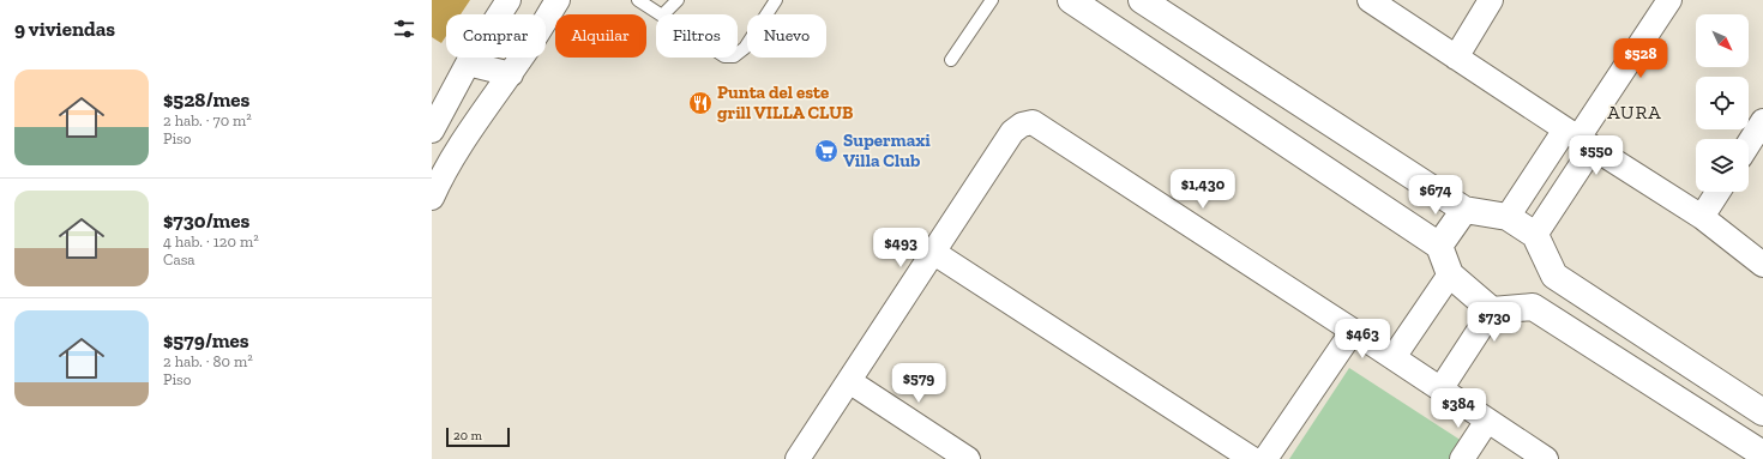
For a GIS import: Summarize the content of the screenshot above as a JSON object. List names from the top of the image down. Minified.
{"districts":["AURA"],"places":{"restaurant":["Punta del este grill VILLA CLUB"],"supermarket":["Supermaxi Villa Club"]},"scale_bar":"20 m","north":"bottom right","page":{"heading":"9 viviendas","chip":["Comprar","Alquilar","Filtros","Nuevo"],"price":["$528","$550","$1,430","$674","$493","$730","$463","$579","$384"],"list":[{"name":"$528/mes","note":"2 hab. · 70 m² · Piso"},{"name":"$730/mes","note":"4 hab. · 120 m² · Casa"},{"name":"$579/mes","note":"2 hab. · 80 m² · Piso"}],"scale":"20 m"}}
